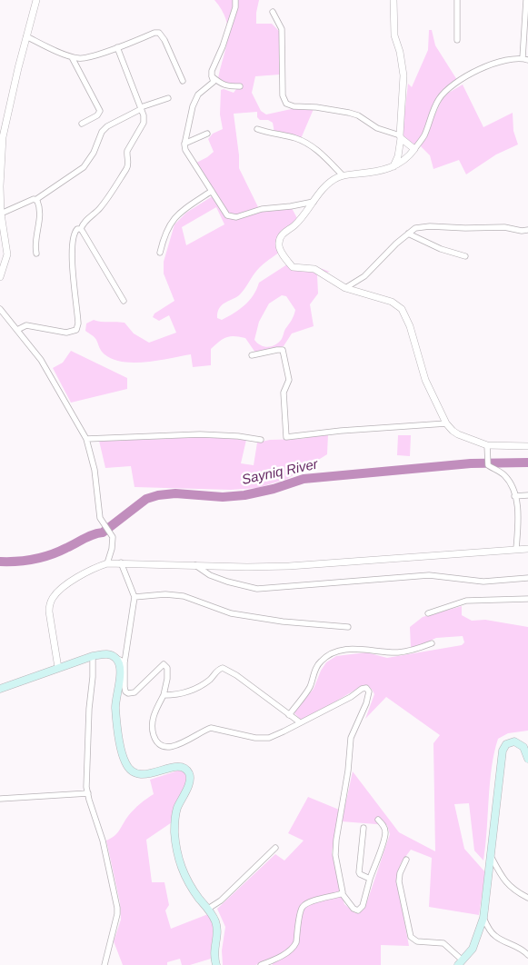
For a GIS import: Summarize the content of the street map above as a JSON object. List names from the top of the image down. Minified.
{"water":["Sayniq River"]}
